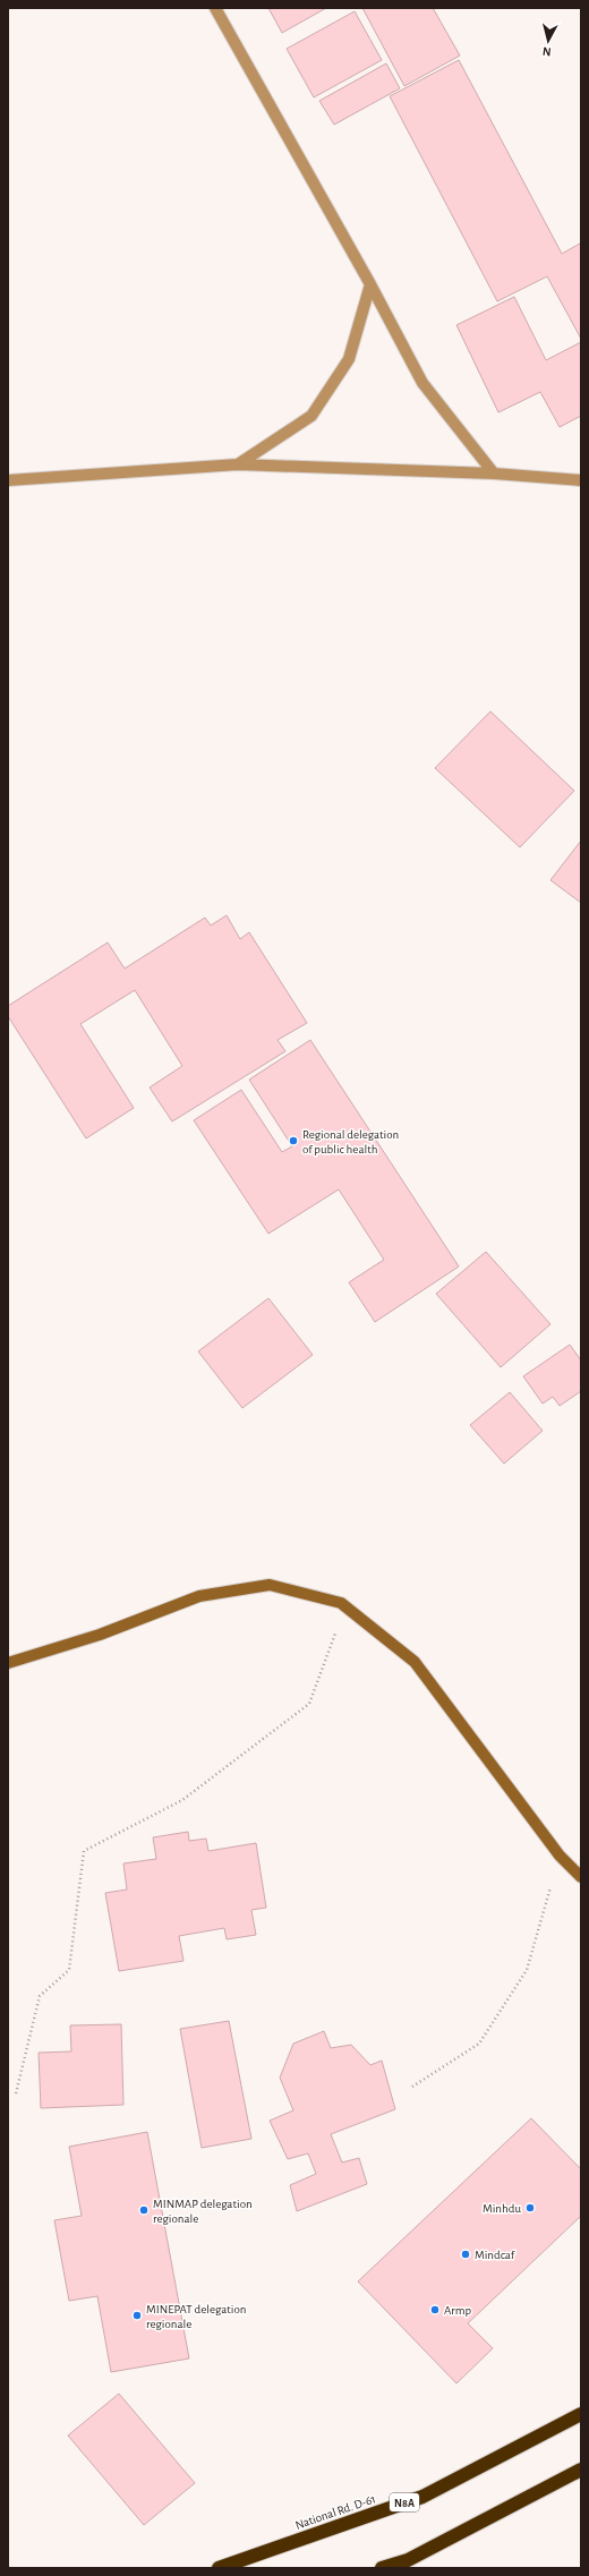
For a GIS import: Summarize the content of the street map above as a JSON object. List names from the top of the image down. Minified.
{"streets":{"highway":["N8A","National Rd. D-61"]},"places":["Regional delegation of public health","Minhdu","MINMAP delegation regionale","Mindcaf","Armp","MINEPAT delegation regionale"],"north":"bottom"}
